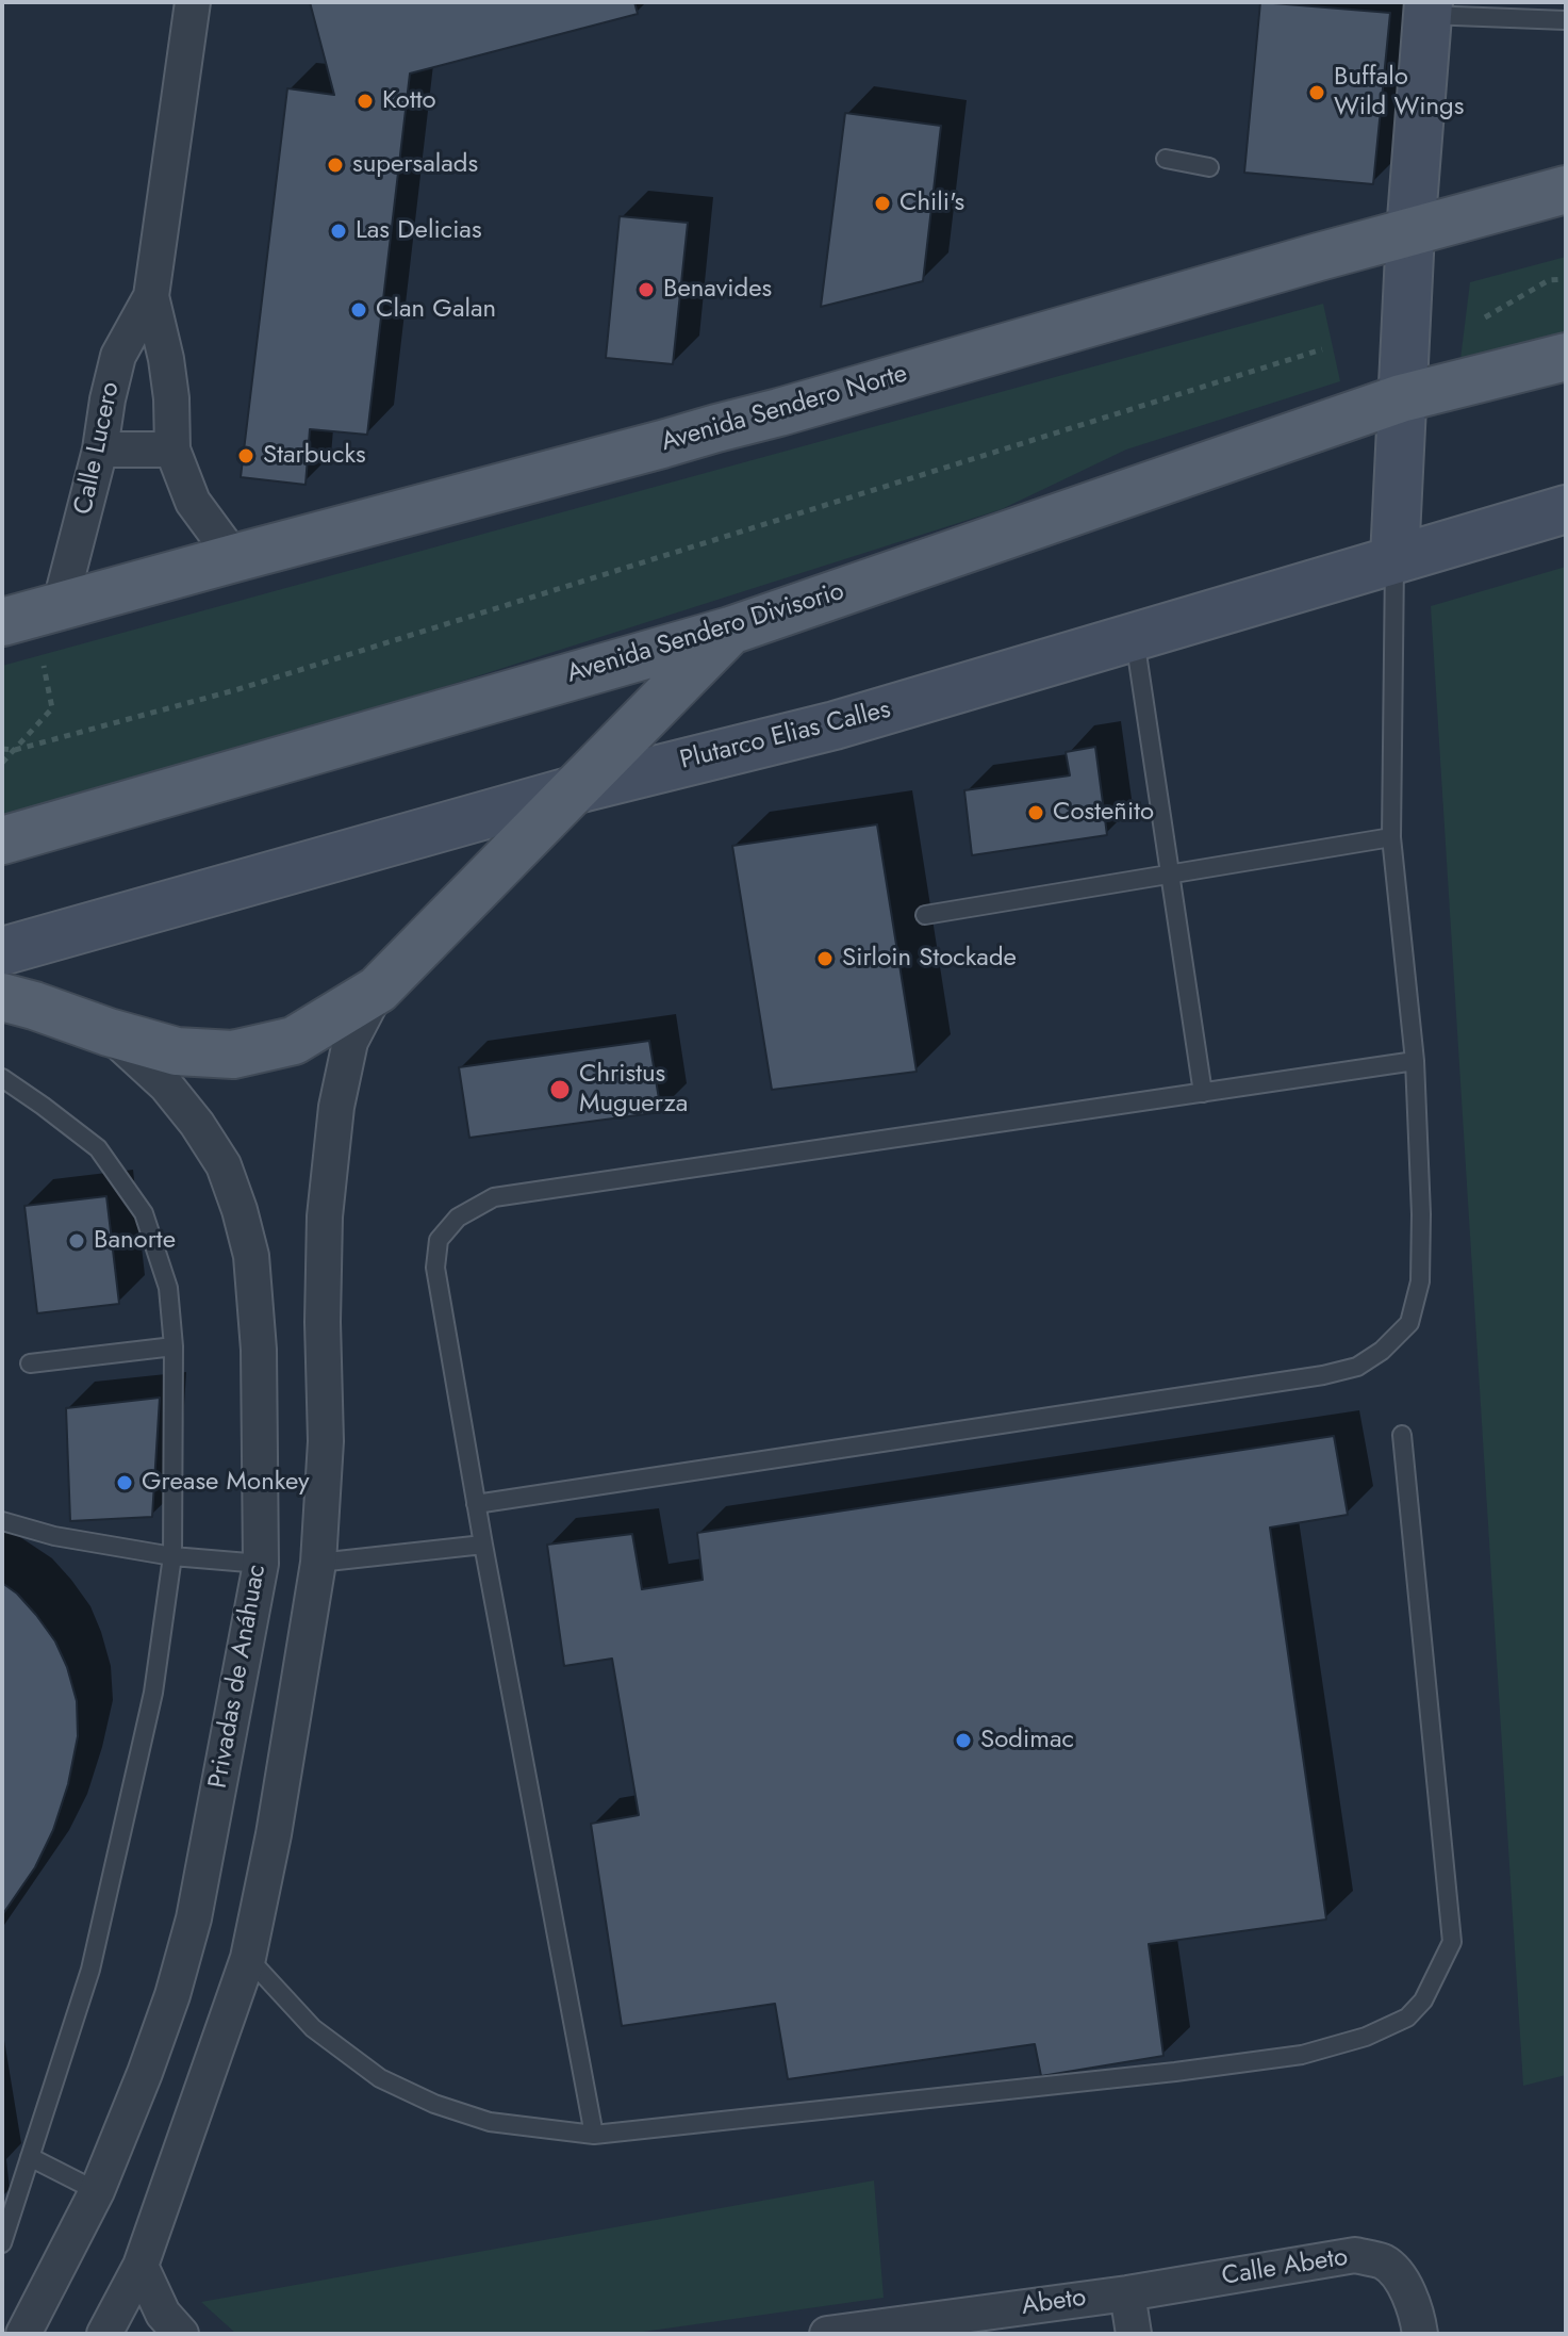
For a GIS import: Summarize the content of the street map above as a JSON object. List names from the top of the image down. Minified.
{"streets":{"main road":["Avenida Sendero Norte","Avenida Sendero Divisorio"],"street":["Calle Lucero","Plutarco Elias Calles","Privadas de Anáhuac","Calle Abeto","Abeto"]},"crossings":[["Avenida Sendero Norte","Calle Lucero"],["Calle Abeto","Abeto"]],"places":["Buffalo Wild Wings","Kotto","supersalads","Chili's","Las Delicias","Benavides","Clan Galan","Starbucks","Costeñito","Sirloin Stockade","Christus Muguerza","Banorte","Grease Monkey","Sodimac"]}
